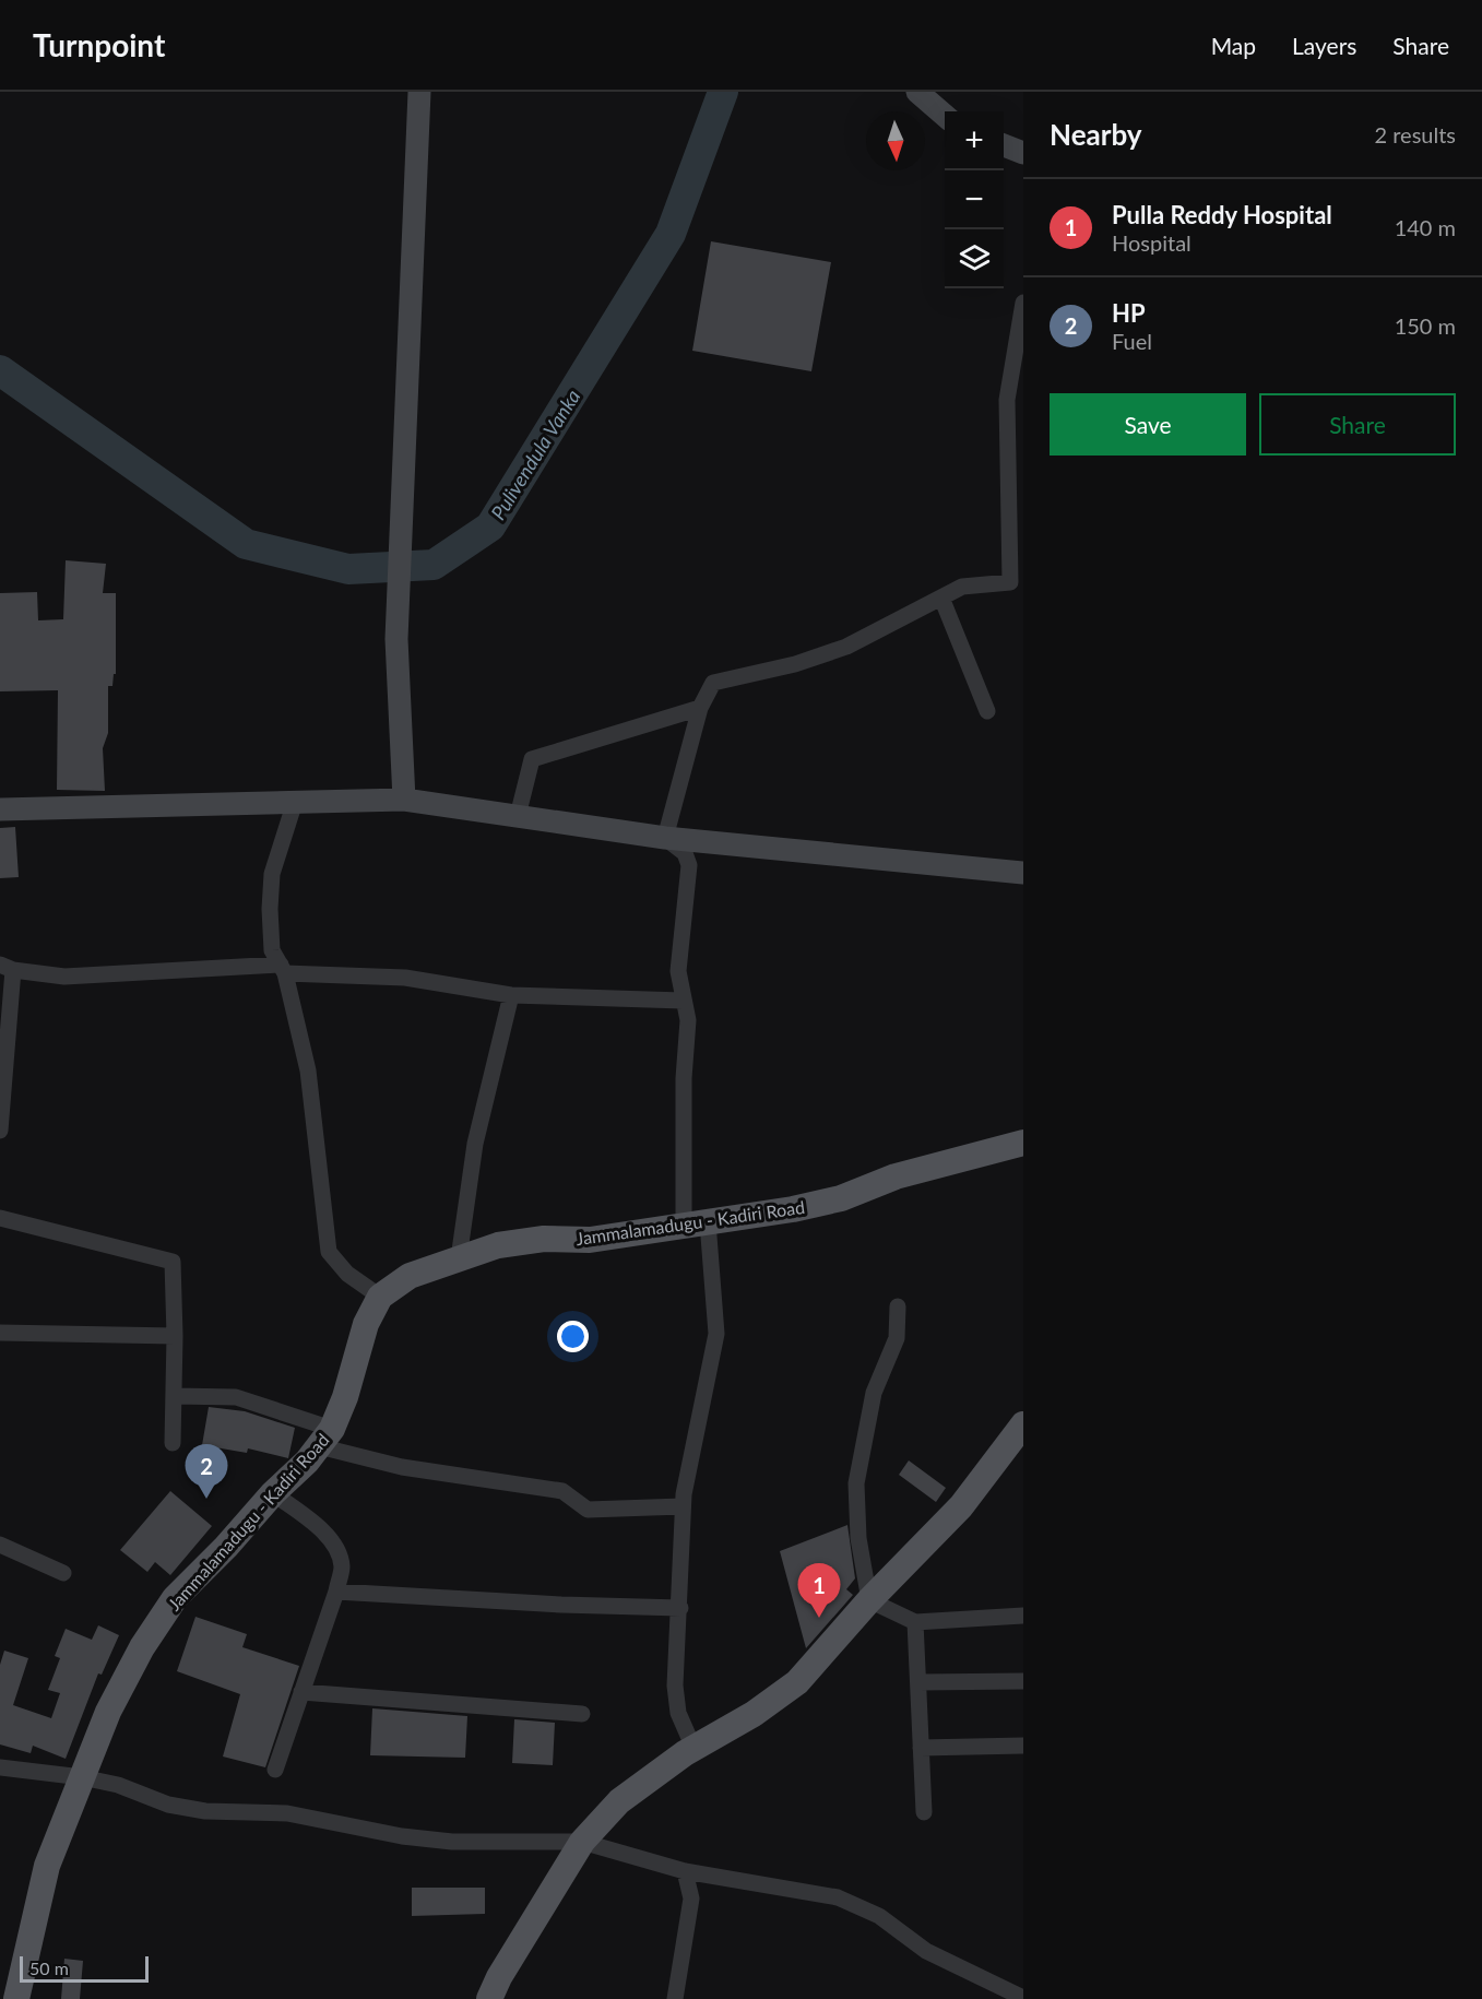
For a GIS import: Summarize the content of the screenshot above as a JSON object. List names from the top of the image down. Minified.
{"streets":{"main road":["Jammalamadugu - Kadiri Road"]},"water":["Pulivendula Vanka"],"scale_bar":"50 m","north":"bottom","page":{"header":"Turnpoint","nav":["Map","Layers","Share"],"heading":["Nearby","2 results"],"map_buttons":["+","−"],"list":[{"mark":"1","name":"Pulla Reddy Hospital","note":"Hospital","value":"140 m"},{"mark":"2","name":"HP","note":"Fuel","value":"150 m"}],"buttons":["Save","Share"],"pins":["2","1"],"scale":"50 m"}}
